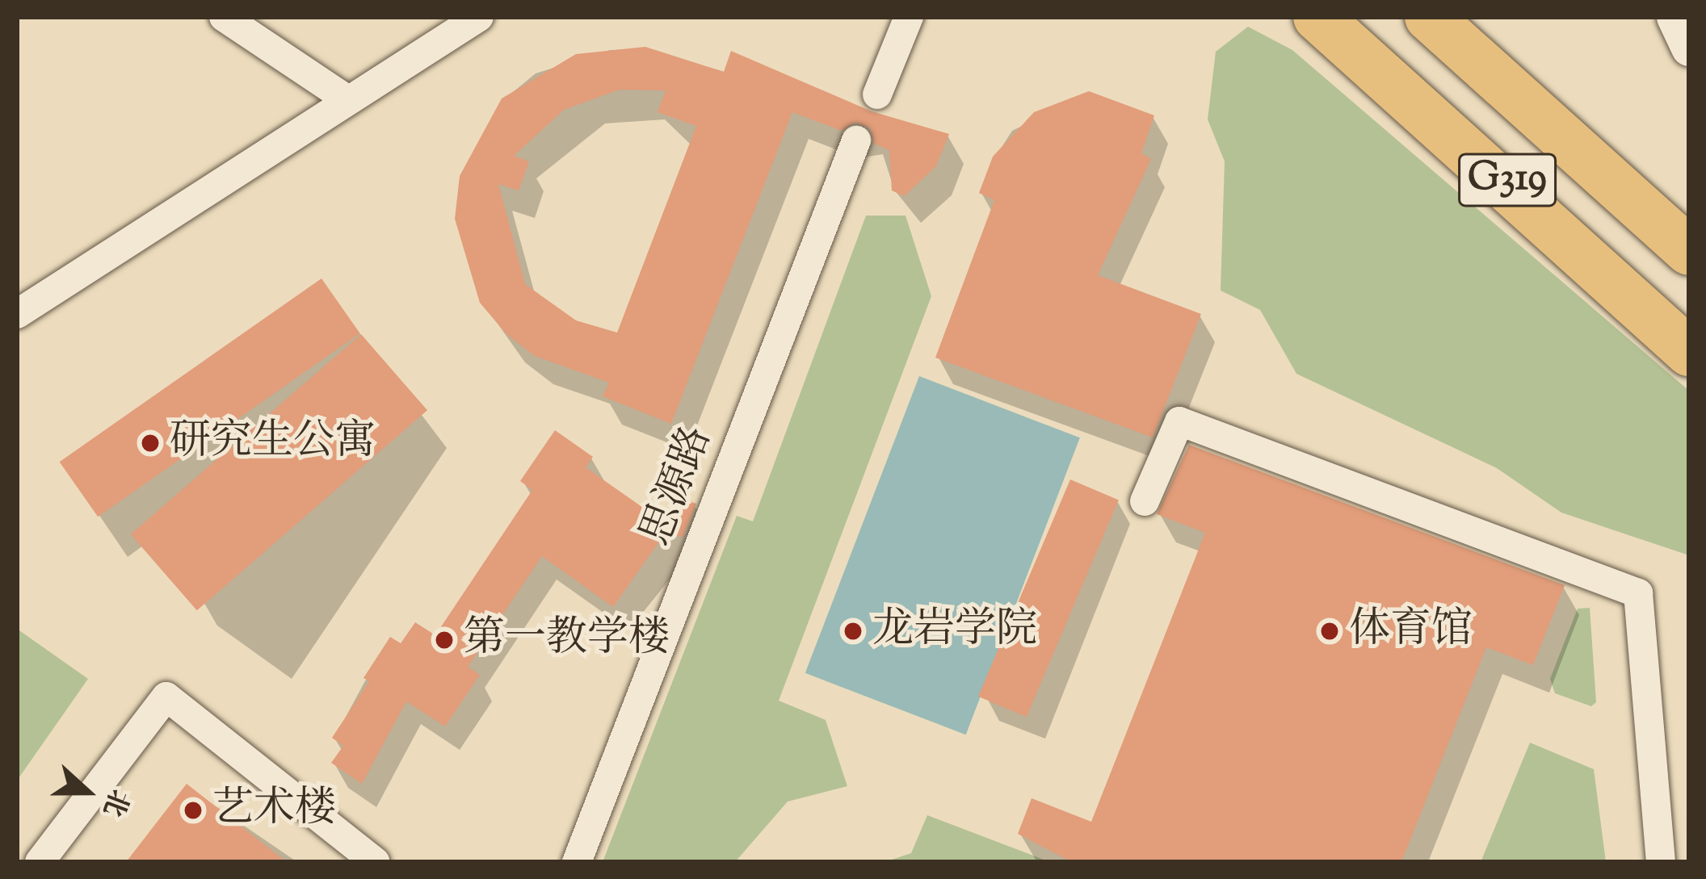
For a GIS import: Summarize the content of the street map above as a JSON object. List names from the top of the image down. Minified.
{"streets":{"highway":["G319"],"street":["思源路"]},"places":["研究生公寓","龙岩学院","体育馆","第一教学楼","艺术楼"],"north":"right"}
